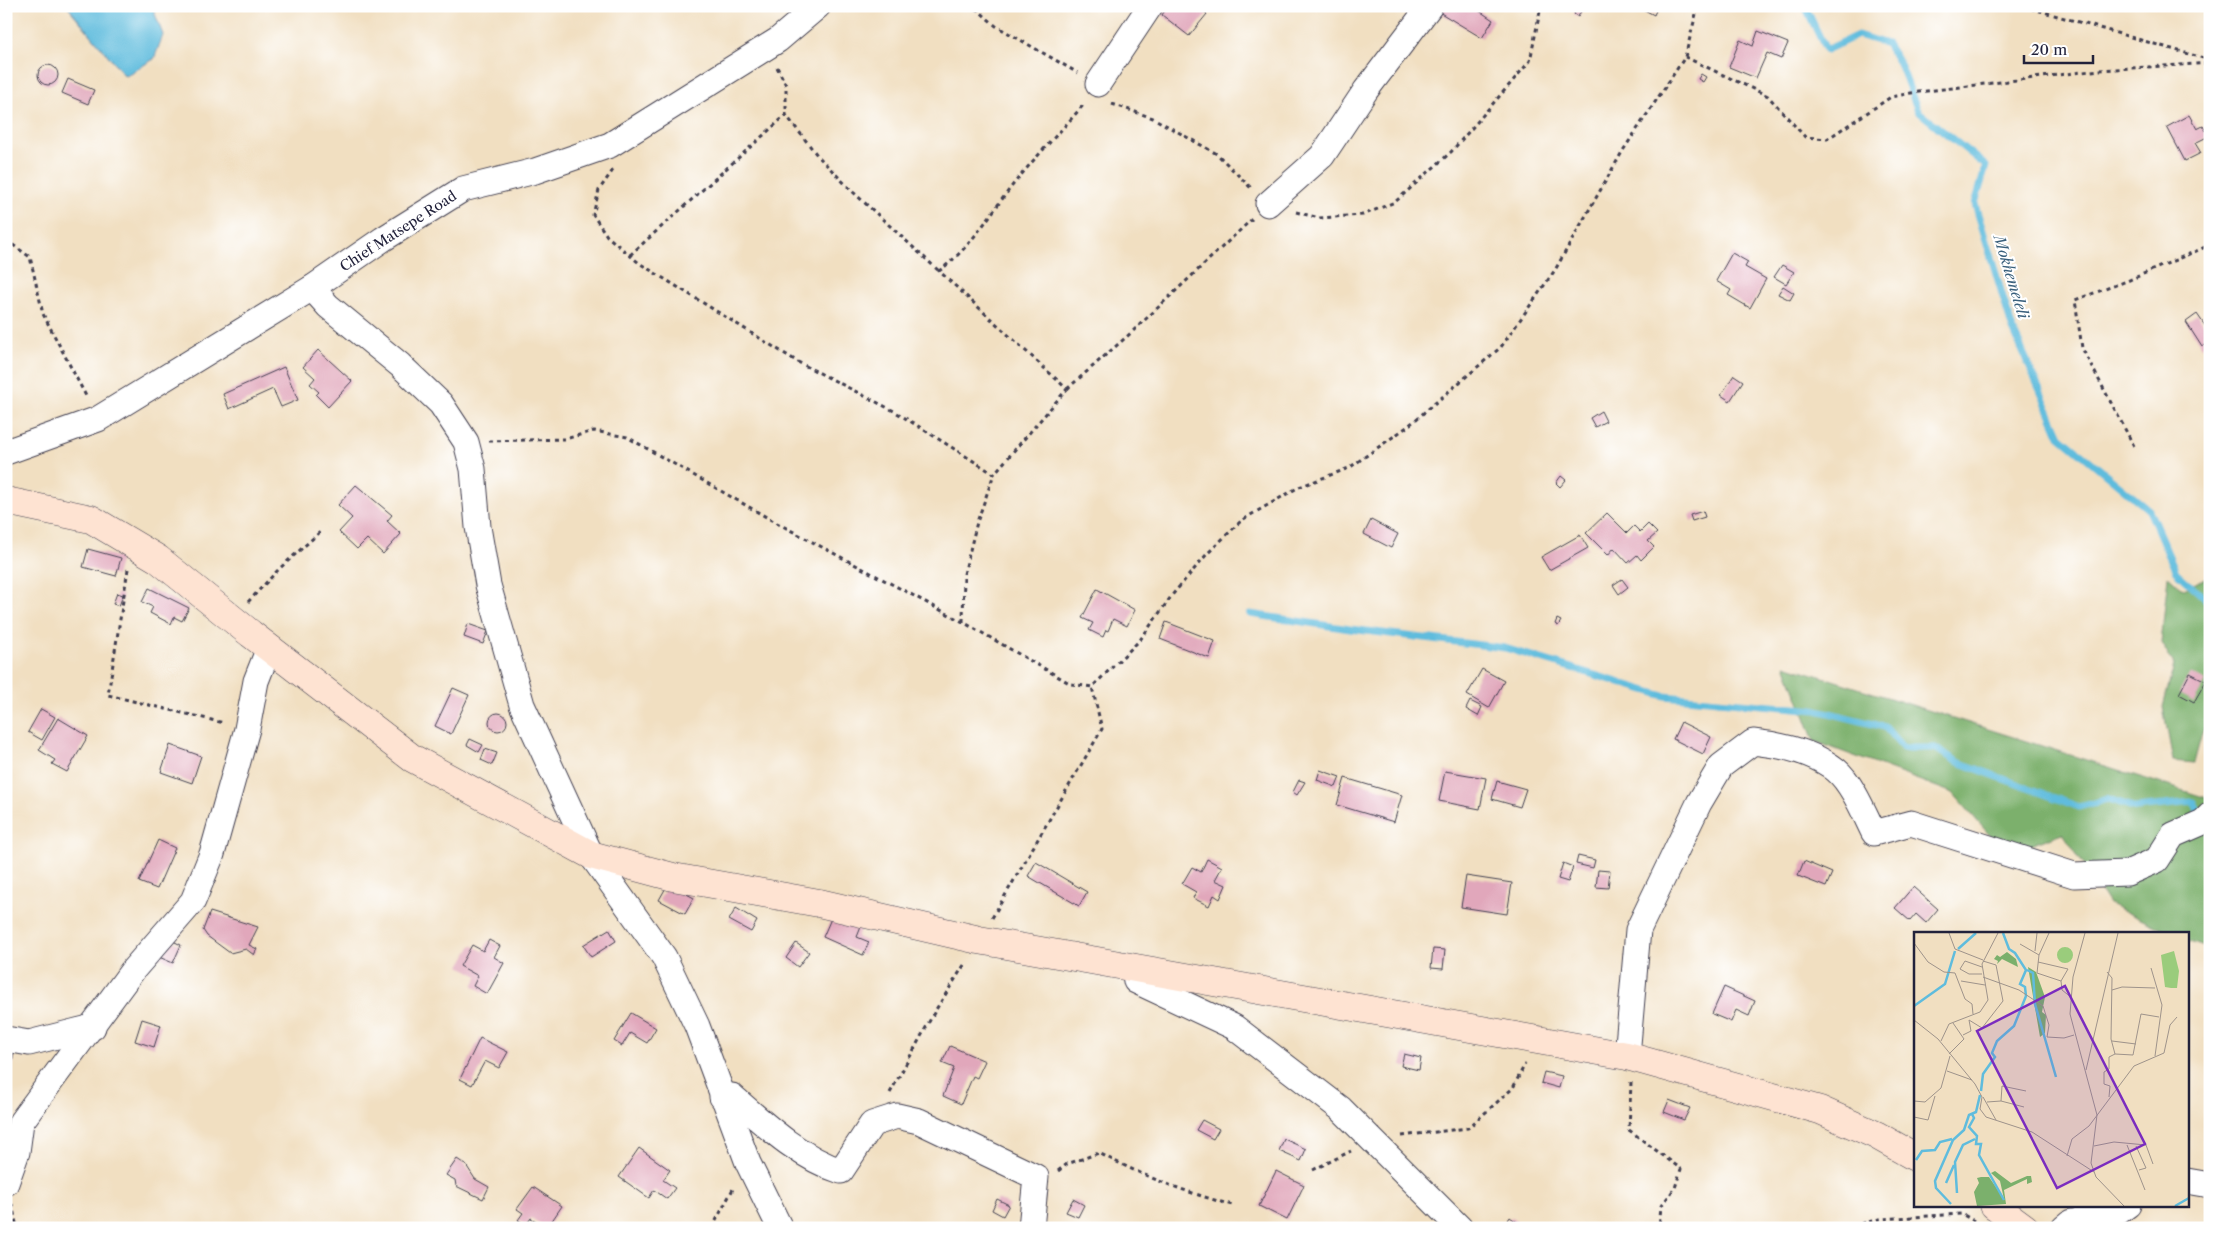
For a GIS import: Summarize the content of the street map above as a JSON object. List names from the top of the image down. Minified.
{"streets":{"street":["Chief Matsepe Road"]},"water":["Mokhemeleli"],"scale_bar":"20 m"}
